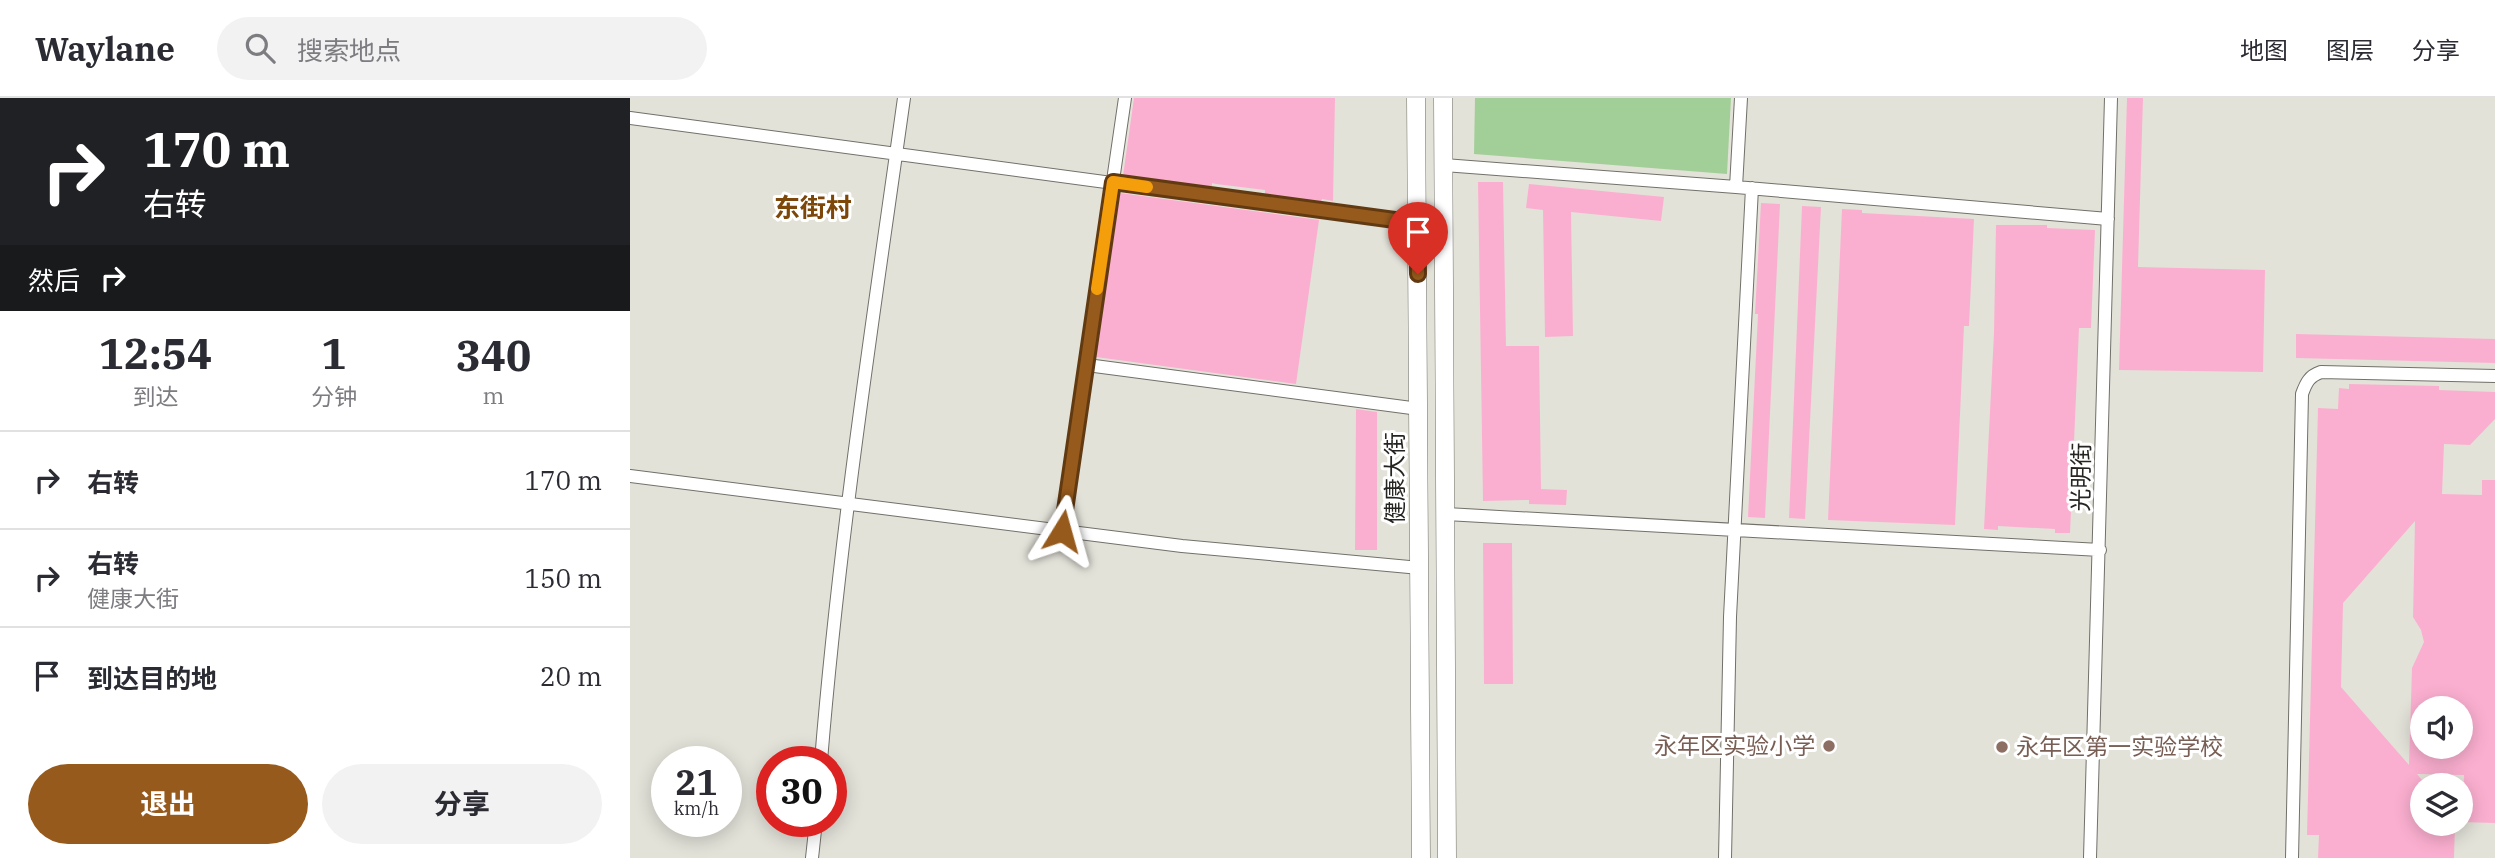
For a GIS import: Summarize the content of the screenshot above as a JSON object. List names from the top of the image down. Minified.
{"streets":{"main road":["健康大街"],"street":["光明街"]},"districts":["东街村"],"places":["永年区实验小学","永年区第一实验学校"],"page":{"header":"Waylane","search":"搜索地点","nav":["地图","图层","分享"],"turn":["170 m","右转"],"then":"然后","eta":["12:54","到达","1","分钟","340","m"],"list":[{"name":"右转","value":"170 m"},{"name":"右转","note":"健康大街","value":"150 m"},{"name":"到达目的地","value":"20 m"}],"speed":"21 km/h","limit":"30","buttons":["退出","分享"]}}
